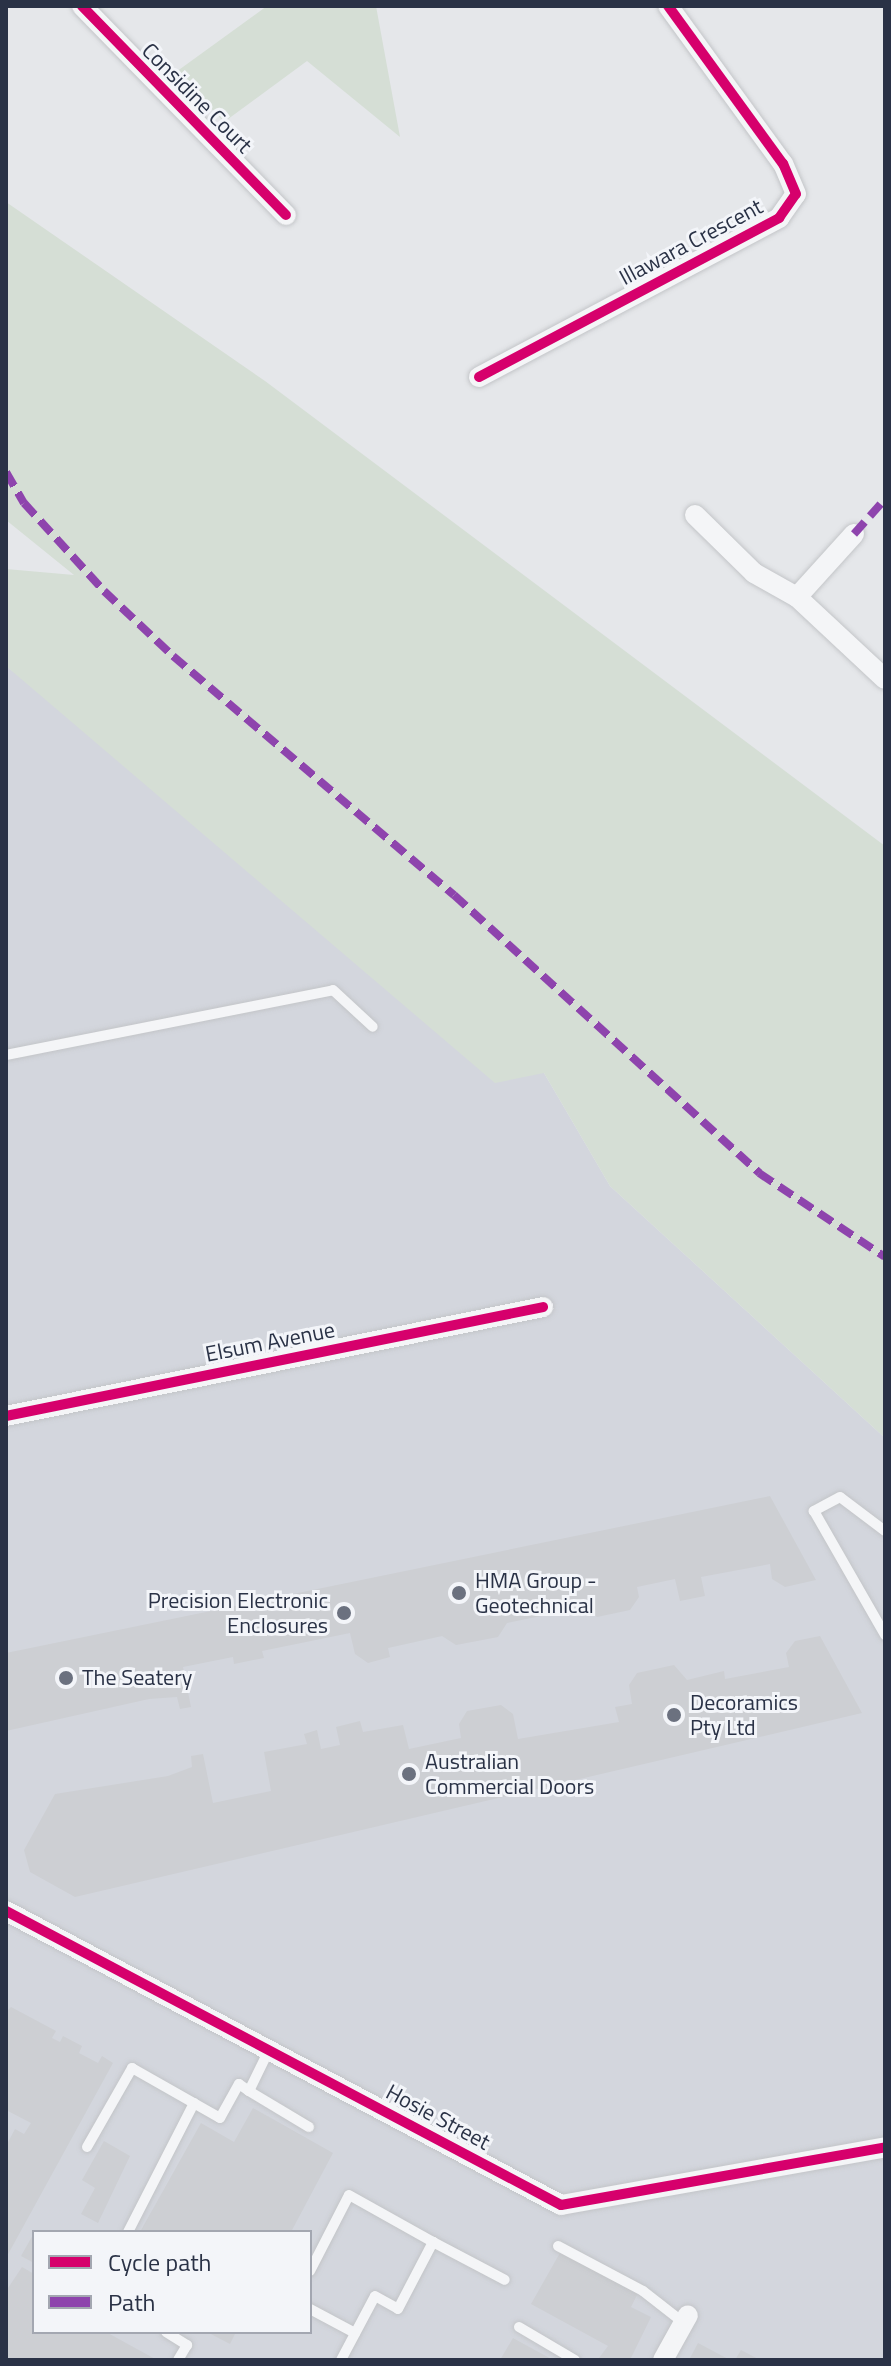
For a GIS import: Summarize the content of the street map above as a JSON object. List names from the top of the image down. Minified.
{"streets":{"street":["Considine Court","Illawara Crescent","Elsum Avenue","Hosie Street"]},"places":["HMA Group - Geotechnical","Precision Electronic Enclosures","The Seatery","Decoramics Pty Ltd","Australian Commercial Doors"],"legend":["Cycle path","Path"]}
